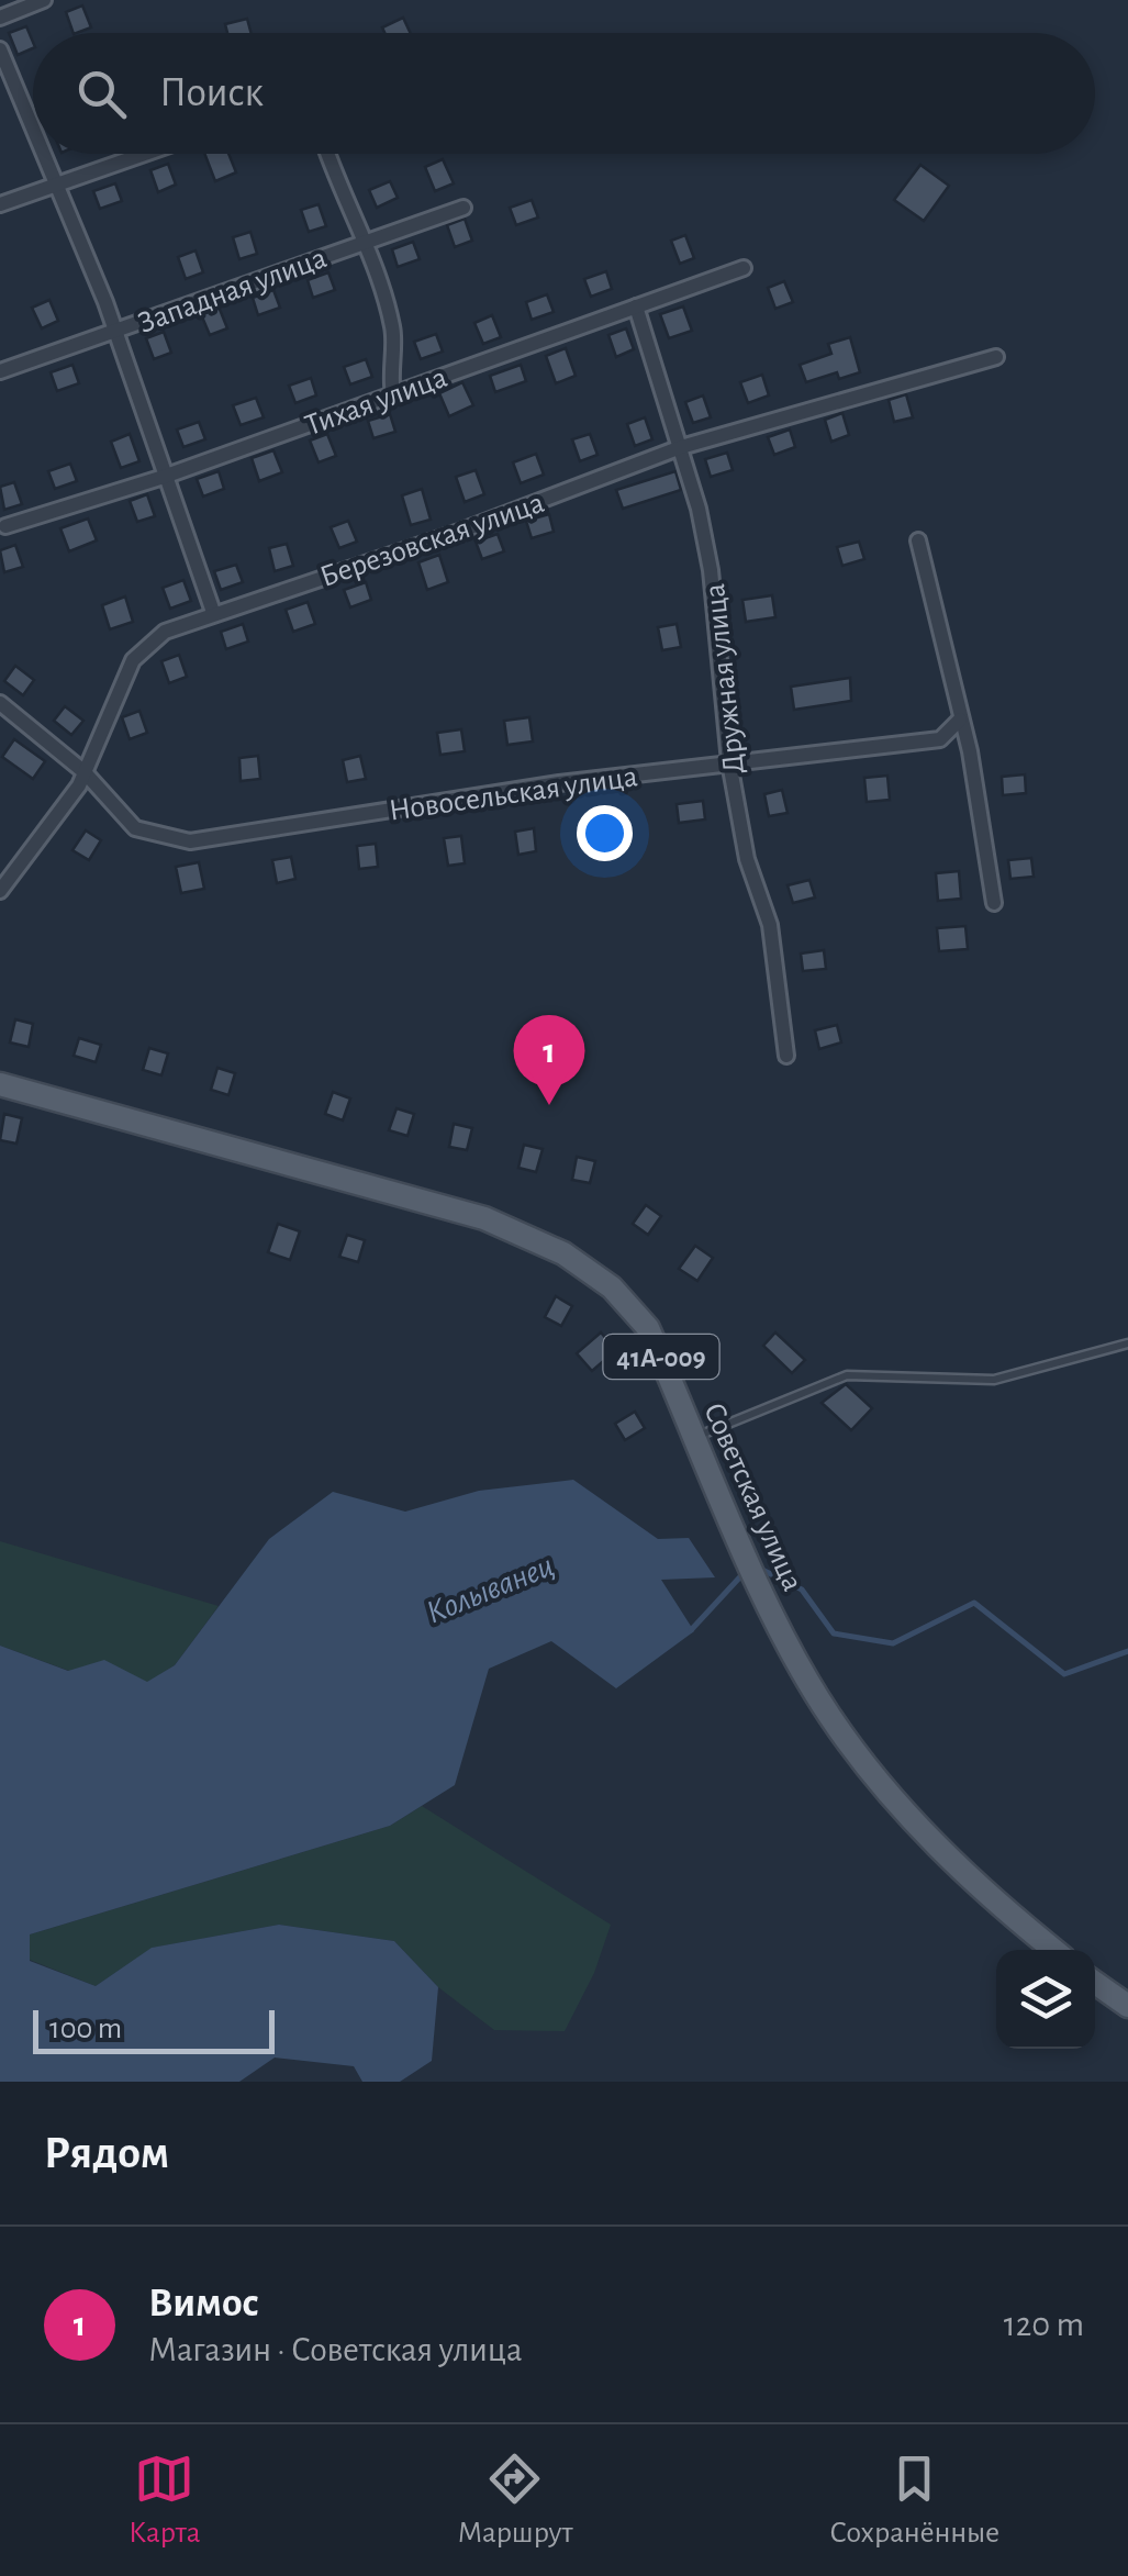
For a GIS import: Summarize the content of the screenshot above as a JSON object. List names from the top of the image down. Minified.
{"streets":{"main road":["41А-009","Советская улица"],"street":["Западная улица","Тихая улица","Березовская улица","Дружная улица","Новосельская улица"]},"crossings":[["Тихая улица","Дружная улица"],["Березовская улица","Дружная улица"],["Березовская улица","Новосельская улица"],["Дружная улица","Новосельская улица"]],"water":["Колыванец"],"scale_bar":"100 m","page":{"search":"Поиск","pins":"1","scale":"100 m","heading":"Рядом","list":[{"mark":"1","name":"Вимос","note":"Магазин · Советская улица","value":"120 m"}],"nav":["Карта","Маршрут","Сохранённые"]}}
